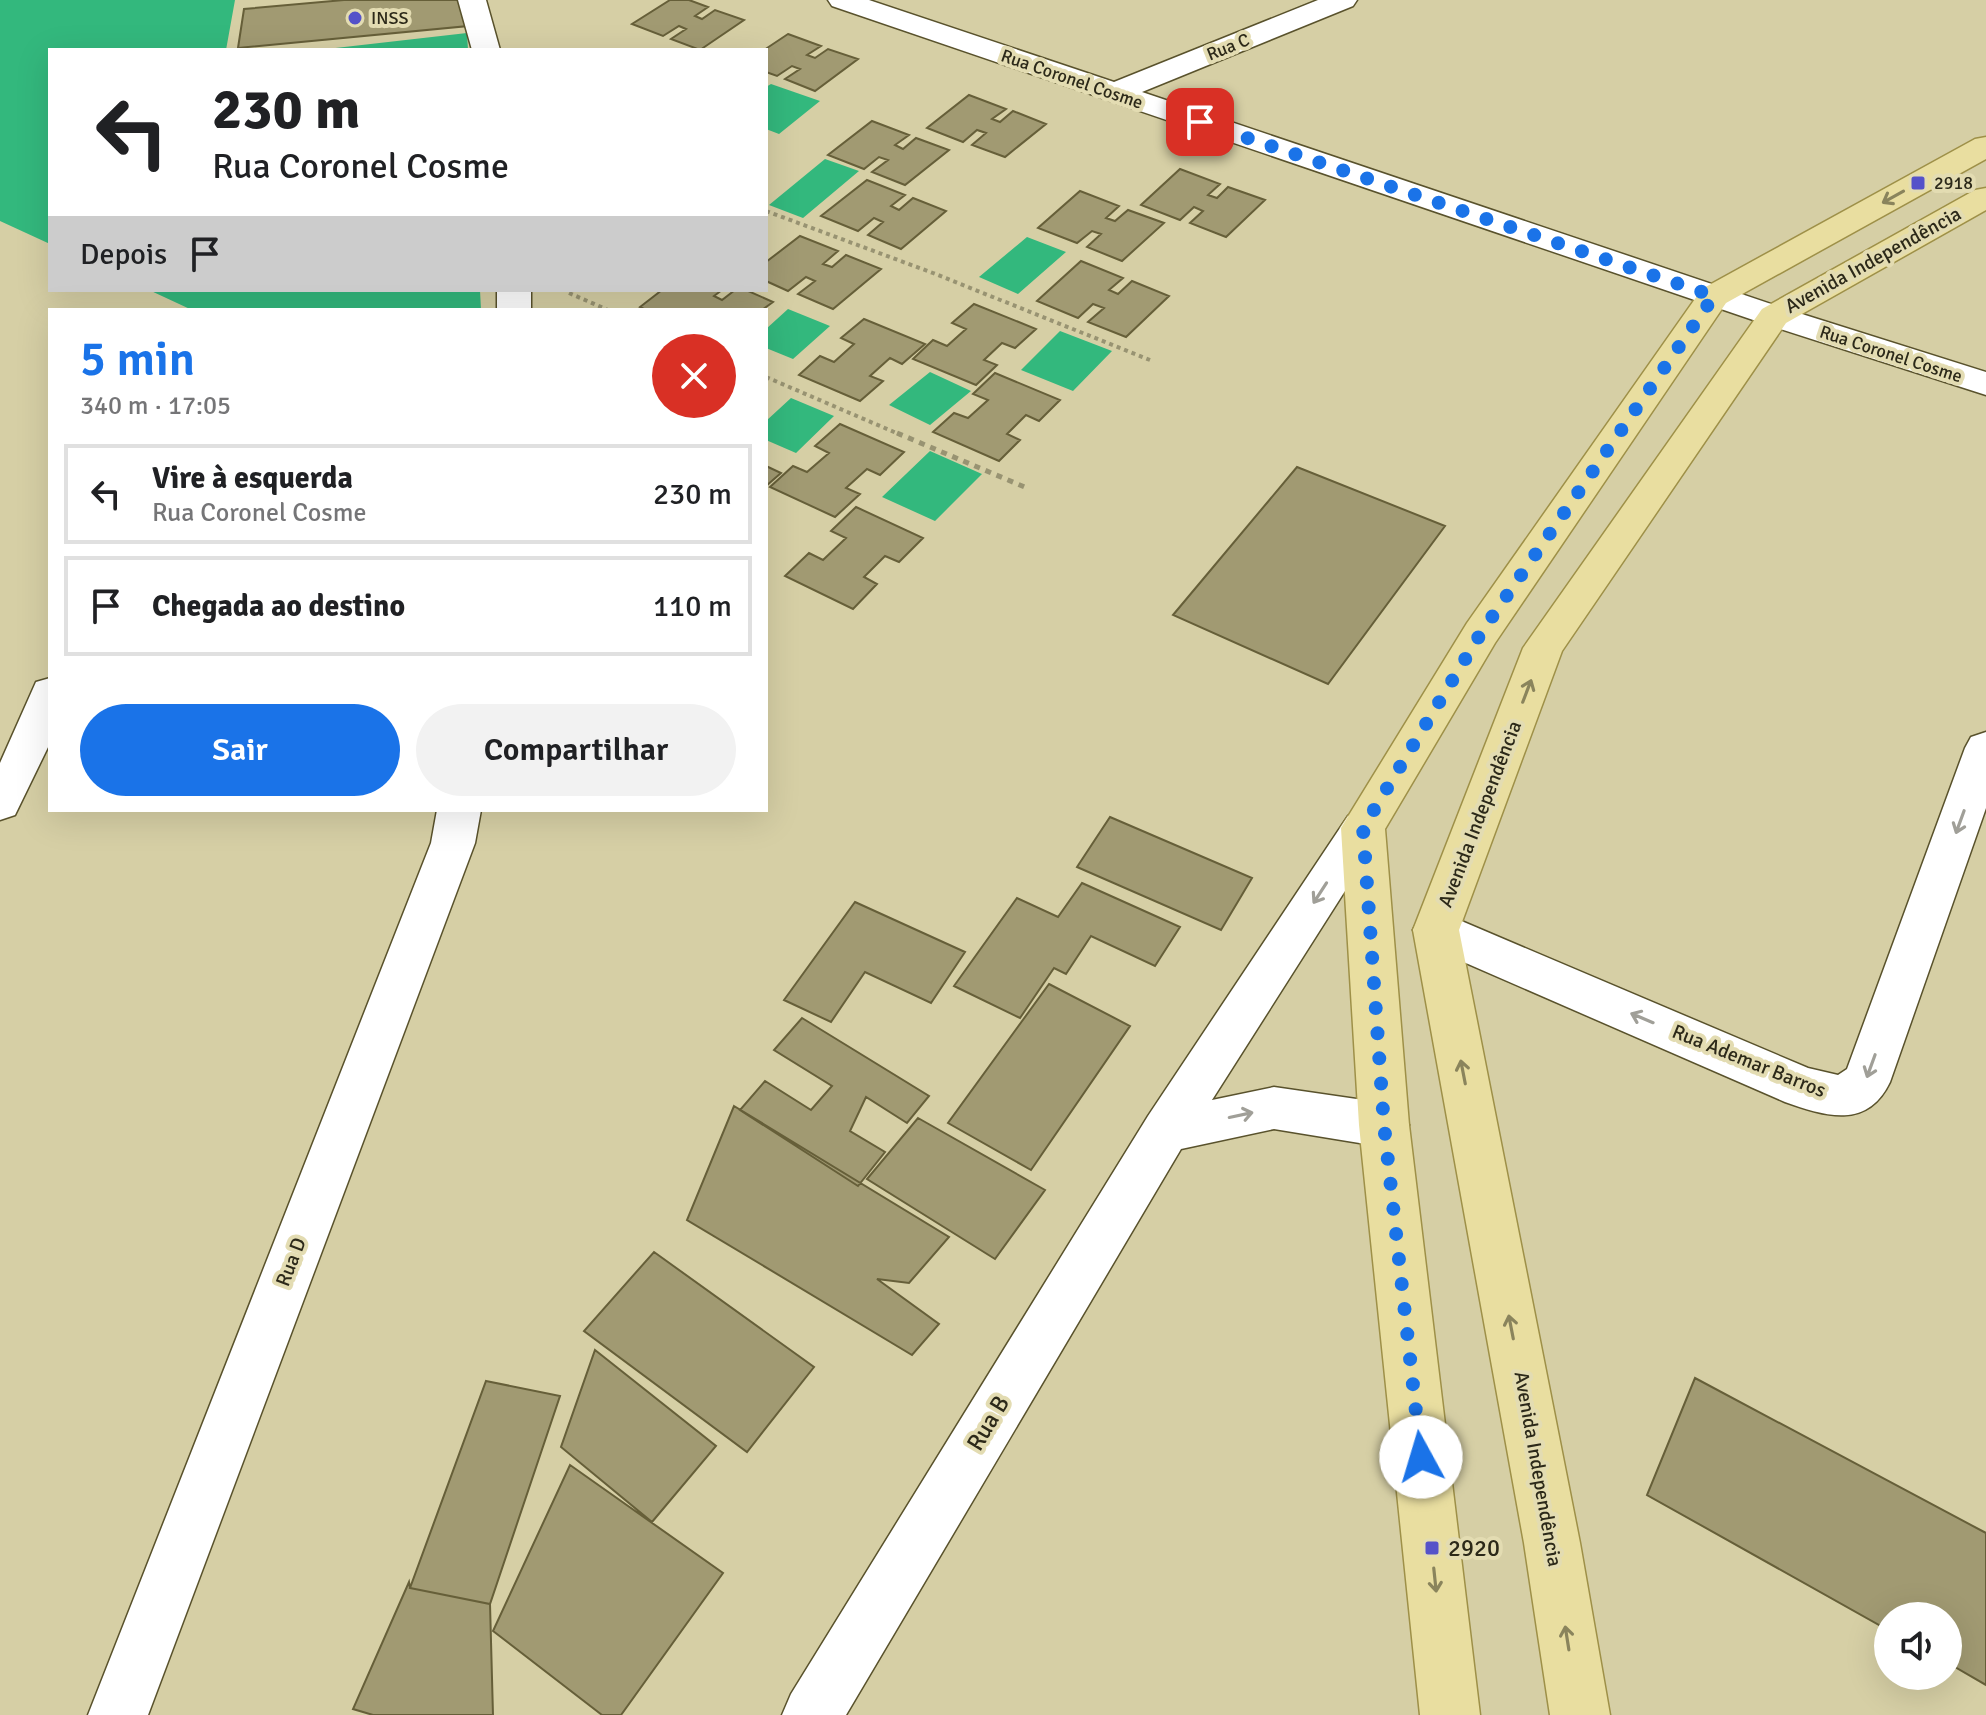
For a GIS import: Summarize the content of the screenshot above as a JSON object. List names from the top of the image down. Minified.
{"streets":{"main road":["Avenida Independência"],"street":["Rua C","Rua Coronel Cosme","Rua Ademar Barros","Rua D","Rua B"]},"crossings":[["Rua C","Rua Coronel Cosme"],["Rua Coronel Cosme","Avenida Independência"],["Avenida Independência","Rua Ademar Barros"]],"places":{"other":["INSS"],"transit":["2918","2920"]},"page":{"turn":["230 m","Rua Coronel Cosme"],"then":"Depois","heading":["5 min","340 m · 17:05"],"list":[{"name":"Vire à esquerda","note":"Rua Coronel Cosme","value":"230 m"},{"name":"Chegada ao destino","value":"110 m"}],"buttons":["Sair","Compartilhar"]}}
